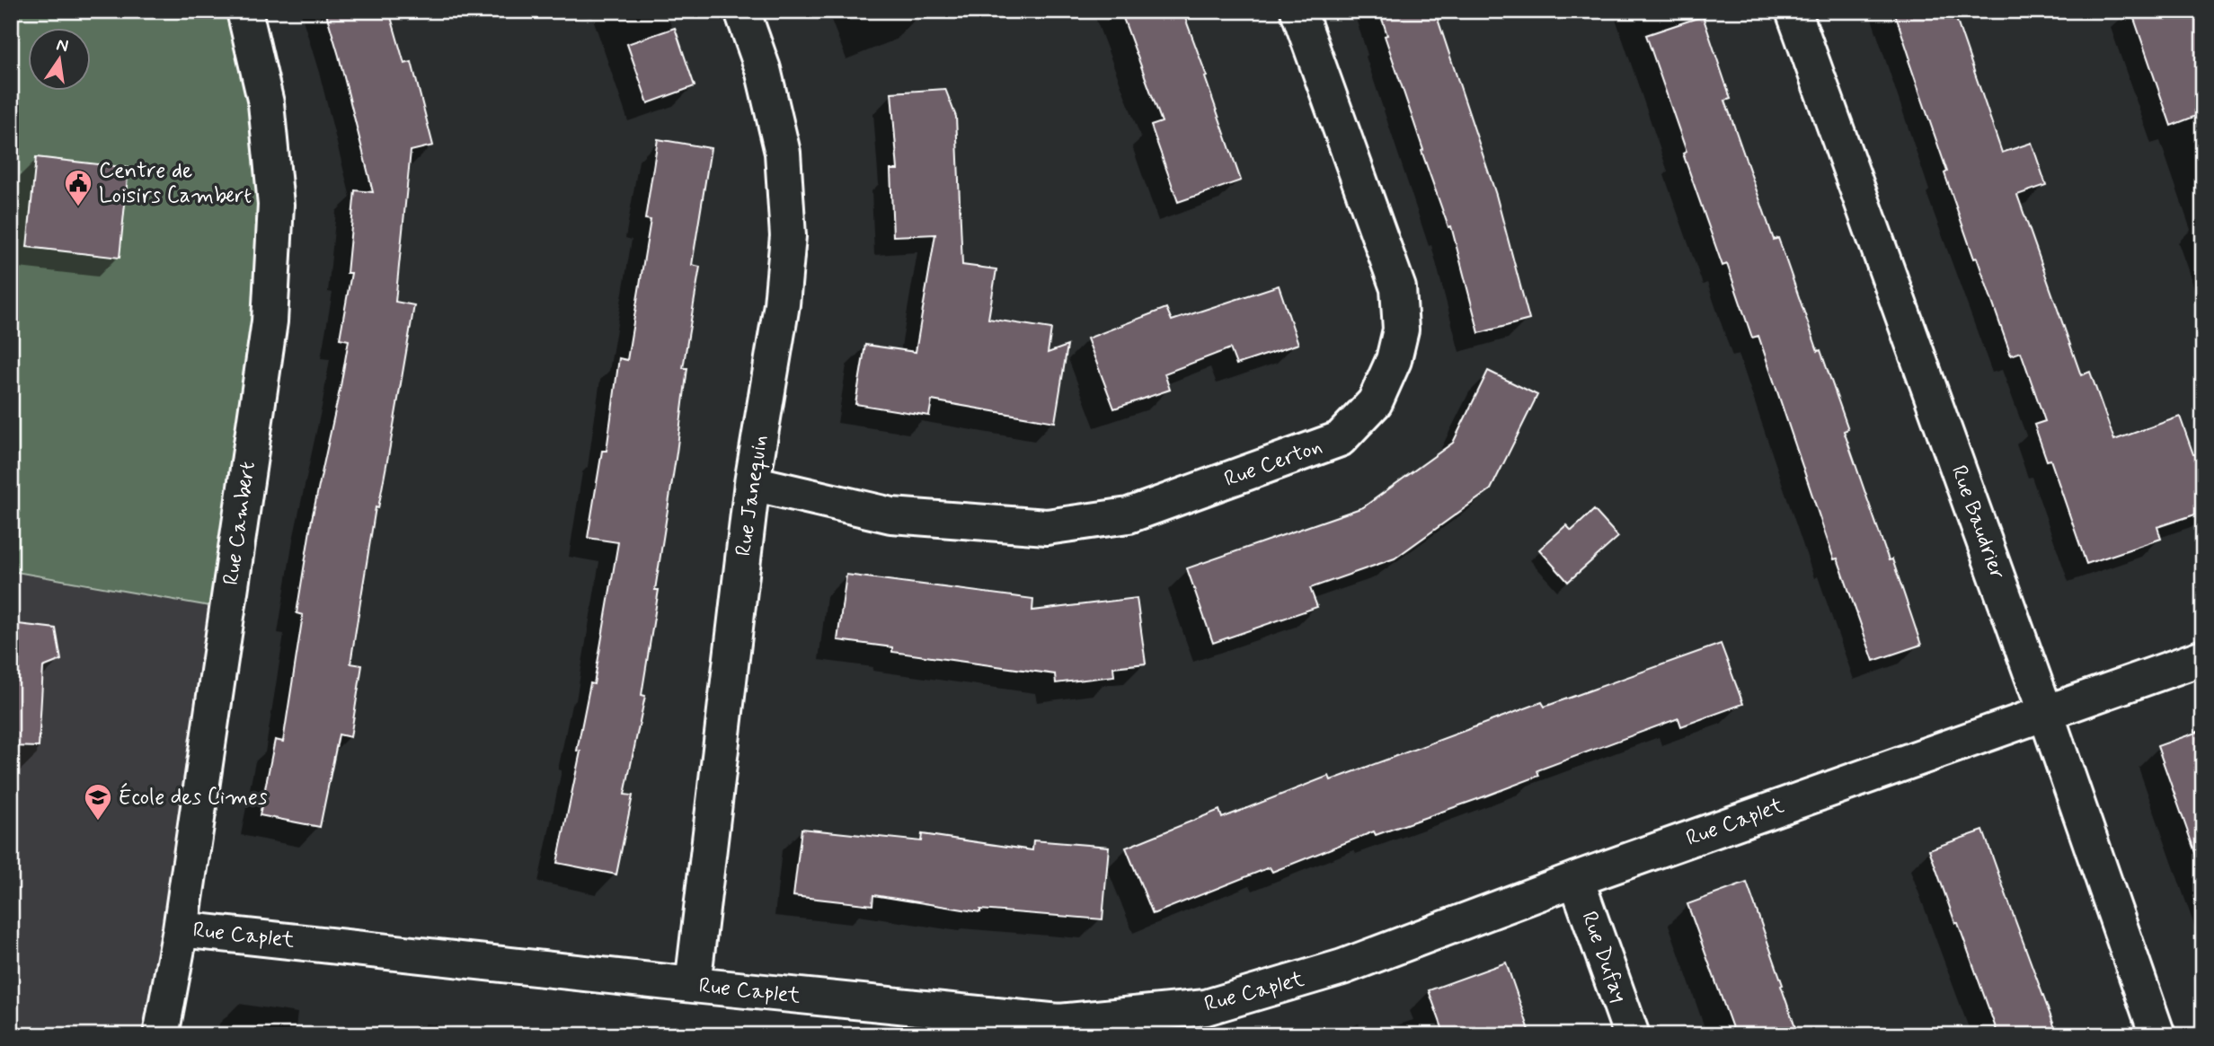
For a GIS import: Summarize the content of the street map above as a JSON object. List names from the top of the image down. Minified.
{"streets":{"street":["Rue Certon","Rue Janequin","Rue Baudrier","Rue Cambert","Rue Caplet","Rue Dufay"]},"crossings":[["Rue Certon","Rue Janequin"],["Rue Janequin","Rue Caplet"],["Rue Baudrier","Rue Caplet"],["Rue Cambert","Rue Caplet"],["Rue Caplet","Rue Dufay"]],"places":{"public building":["Centre de Loisirs Cambert"],"school or university":["École des Cimes"]},"north":"top"}
